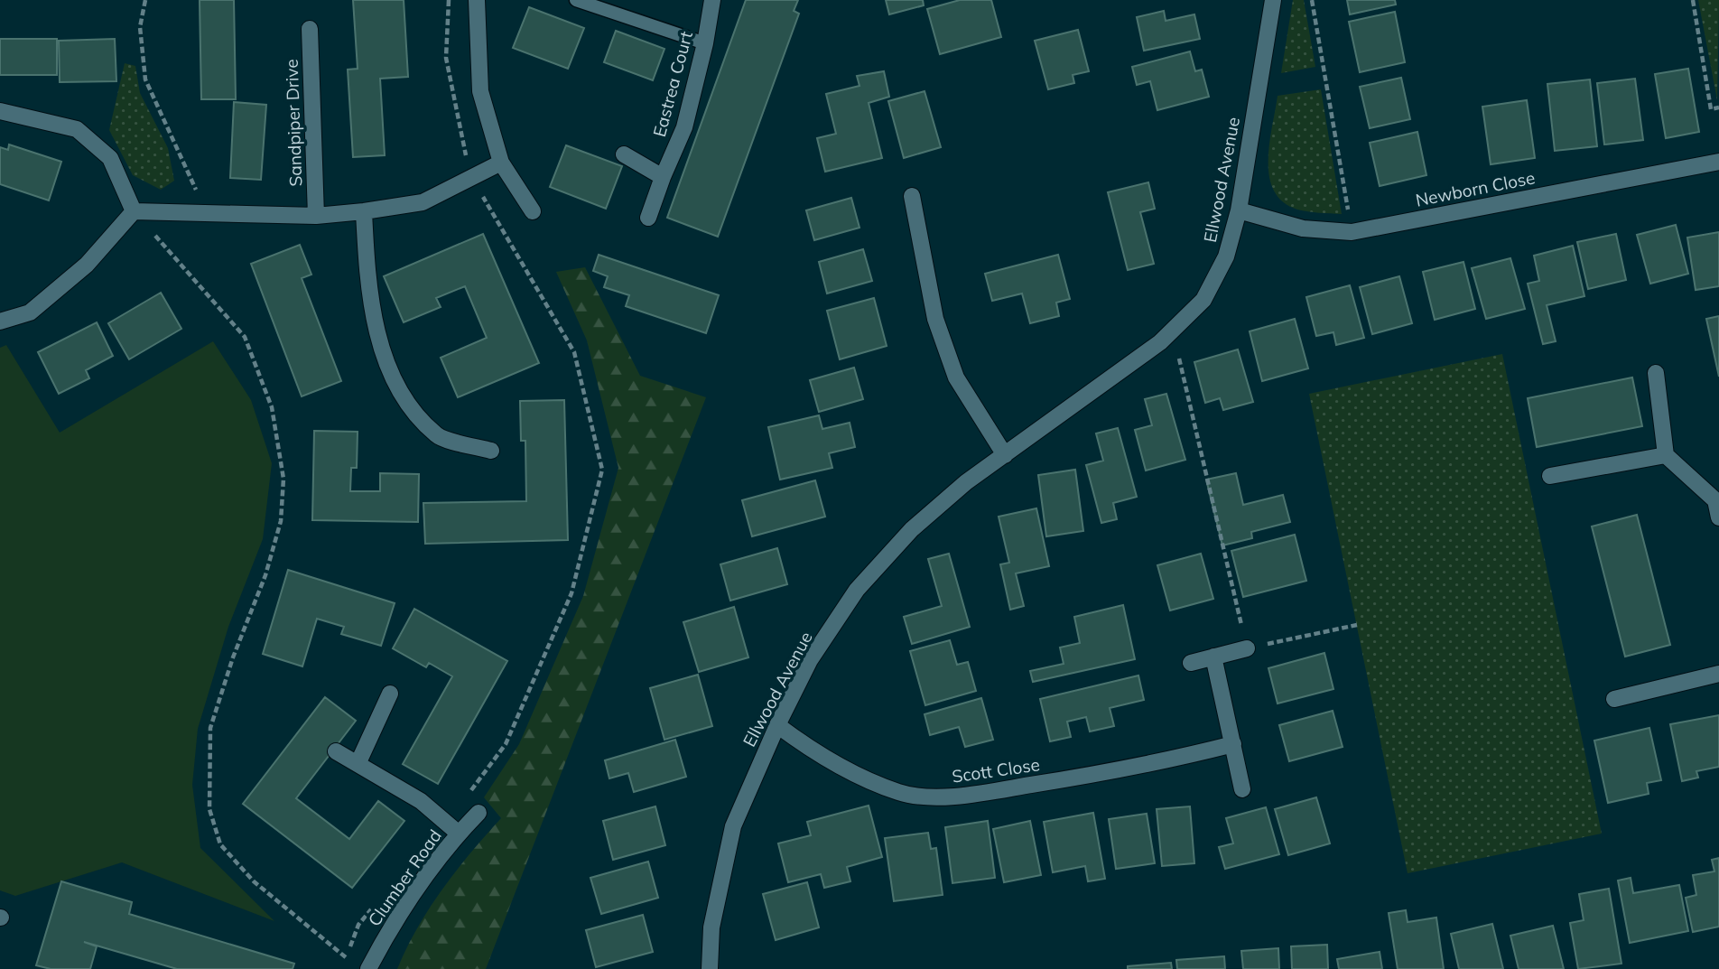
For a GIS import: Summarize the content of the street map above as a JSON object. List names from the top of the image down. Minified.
{"streets":{"street":["Eastrea Court","Sandpiper Drive","Ellwood Avenue","Newborn Close","Scott Close","Clumber Road"]},"crossings":[["Ellwood Avenue","Newborn Close"],["Ellwood Avenue","Scott Close"]]}
